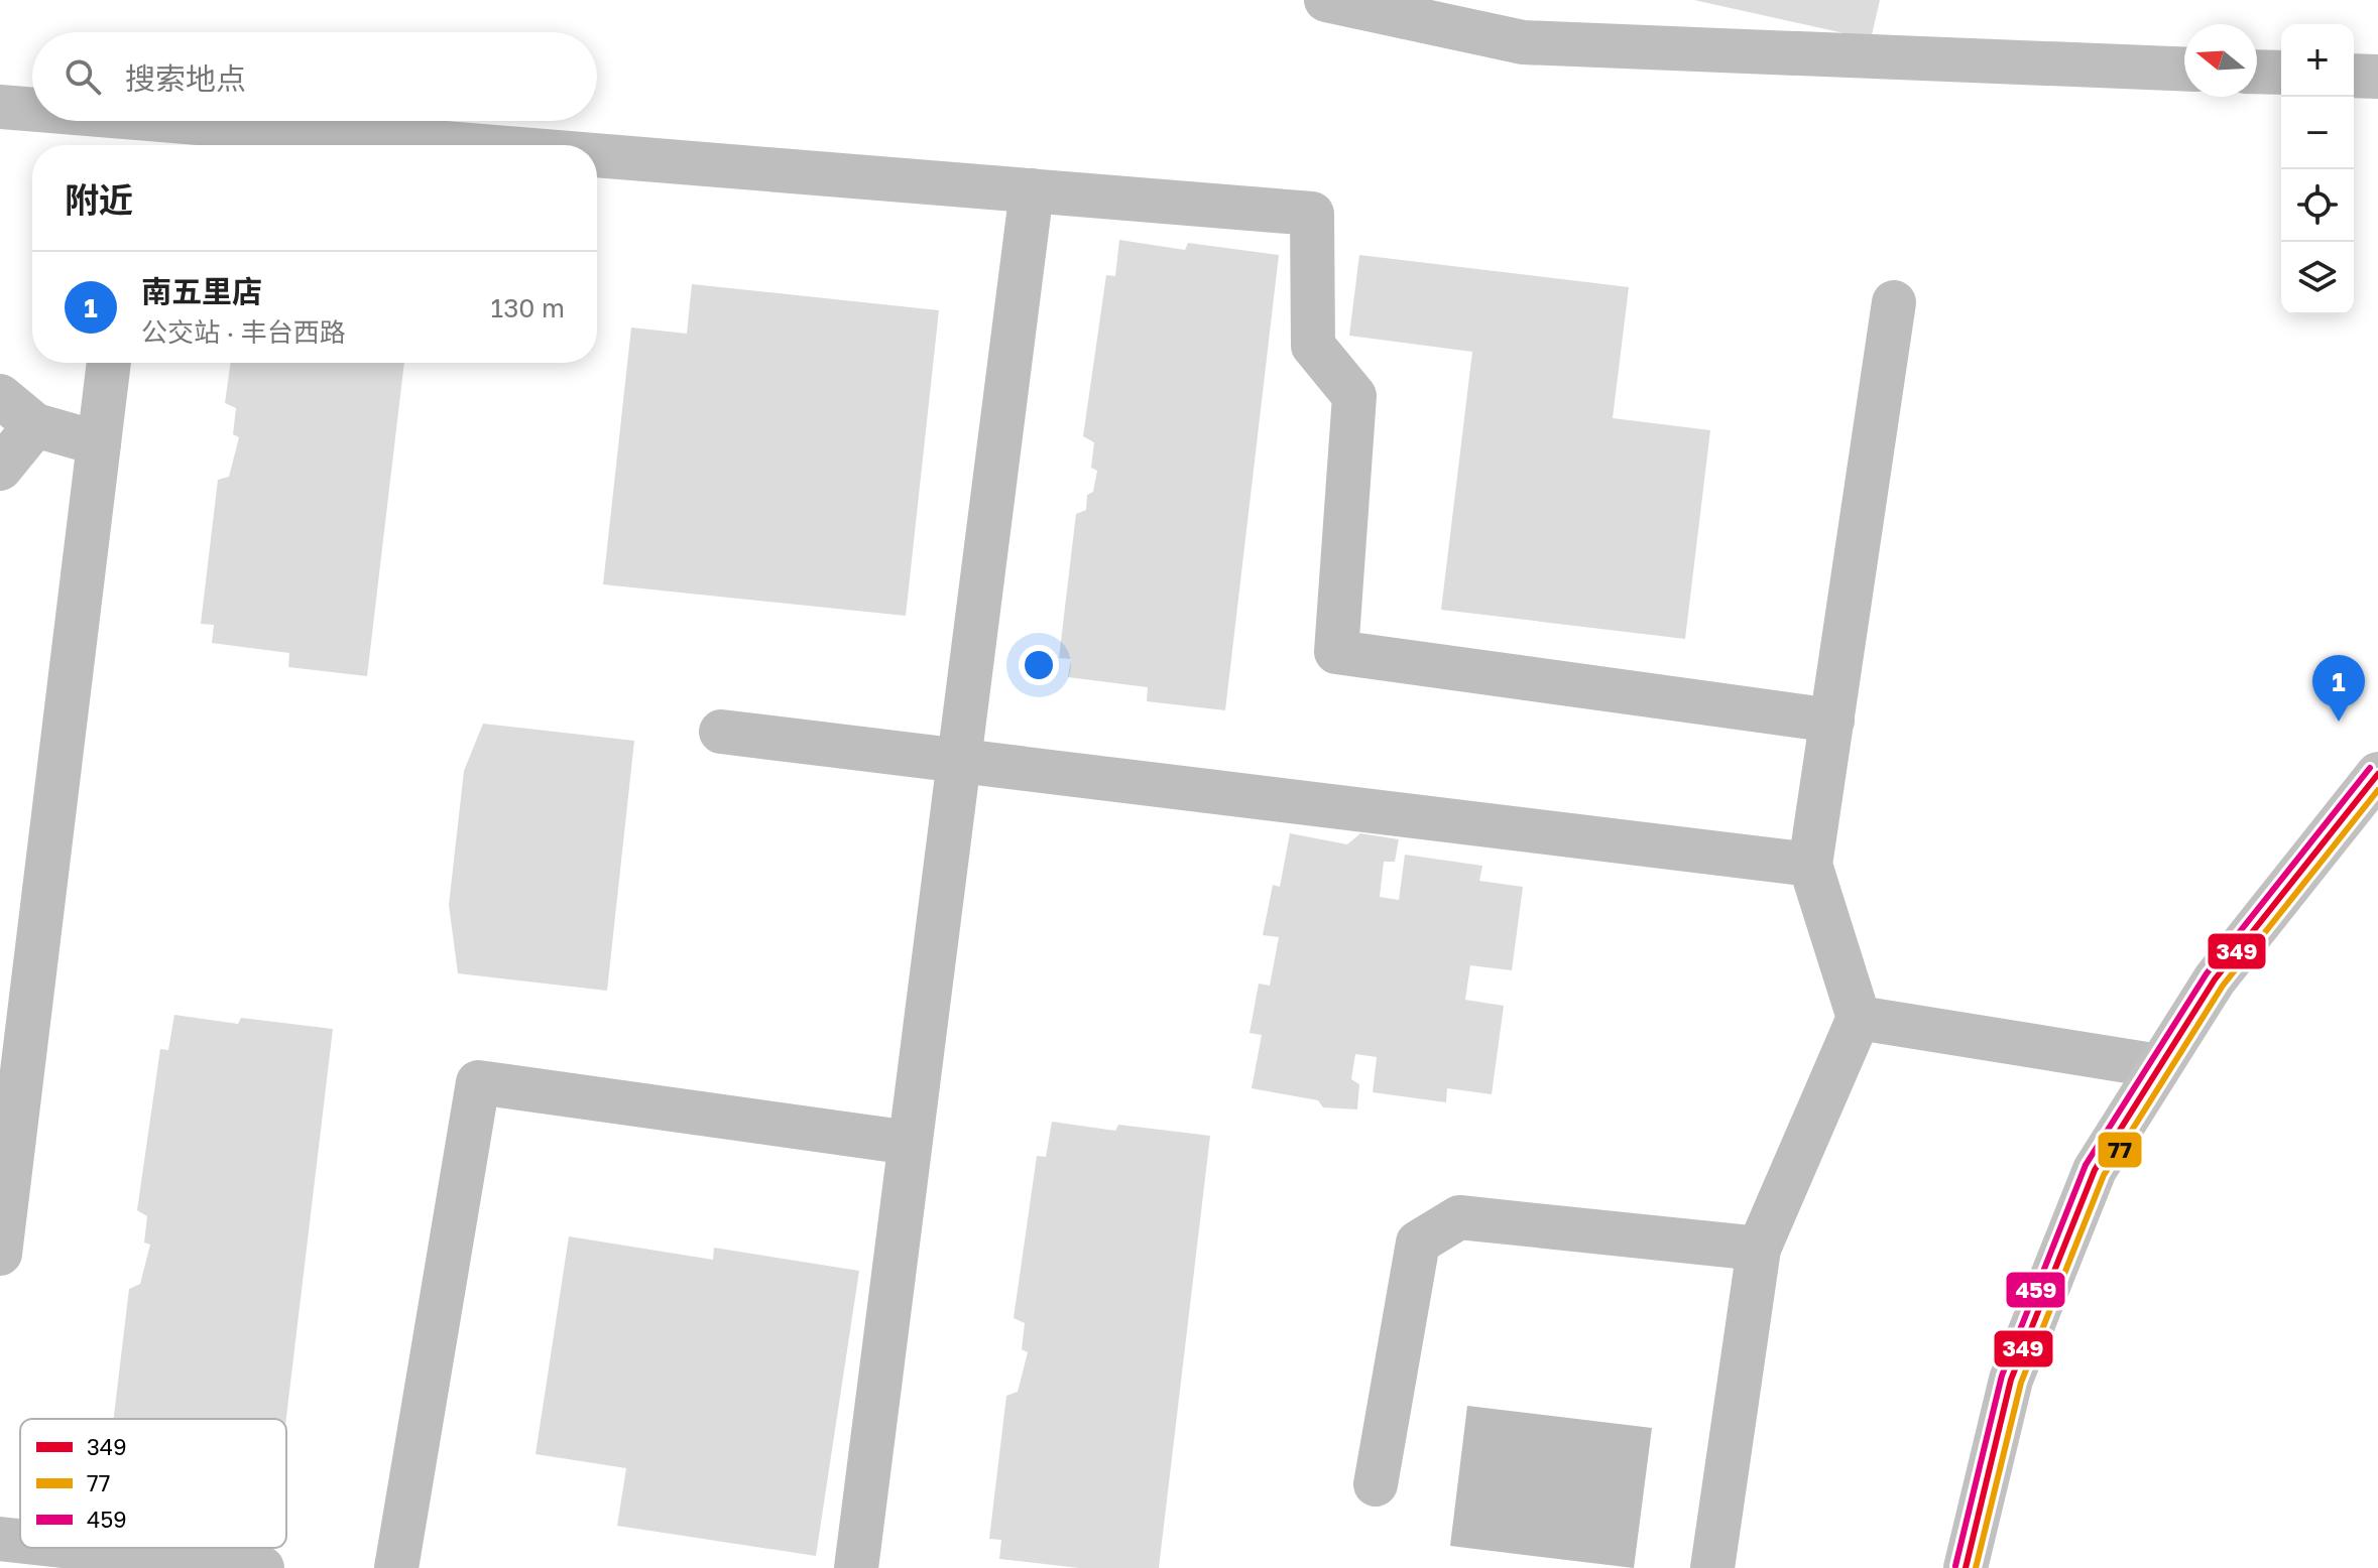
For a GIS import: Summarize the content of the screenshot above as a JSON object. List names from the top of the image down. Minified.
{"lines":["transit line 459","transit line 349","transit line 77"],"legend":["349","77","459"],"north":"left","page":{"map_buttons":["+","−"],"search":"搜索地点","heading":"附近","list":[{"mark":"1","name":"南五里店","note":"公交站 · 丰台西路","value":"130 m"}],"pins":"1"}}
